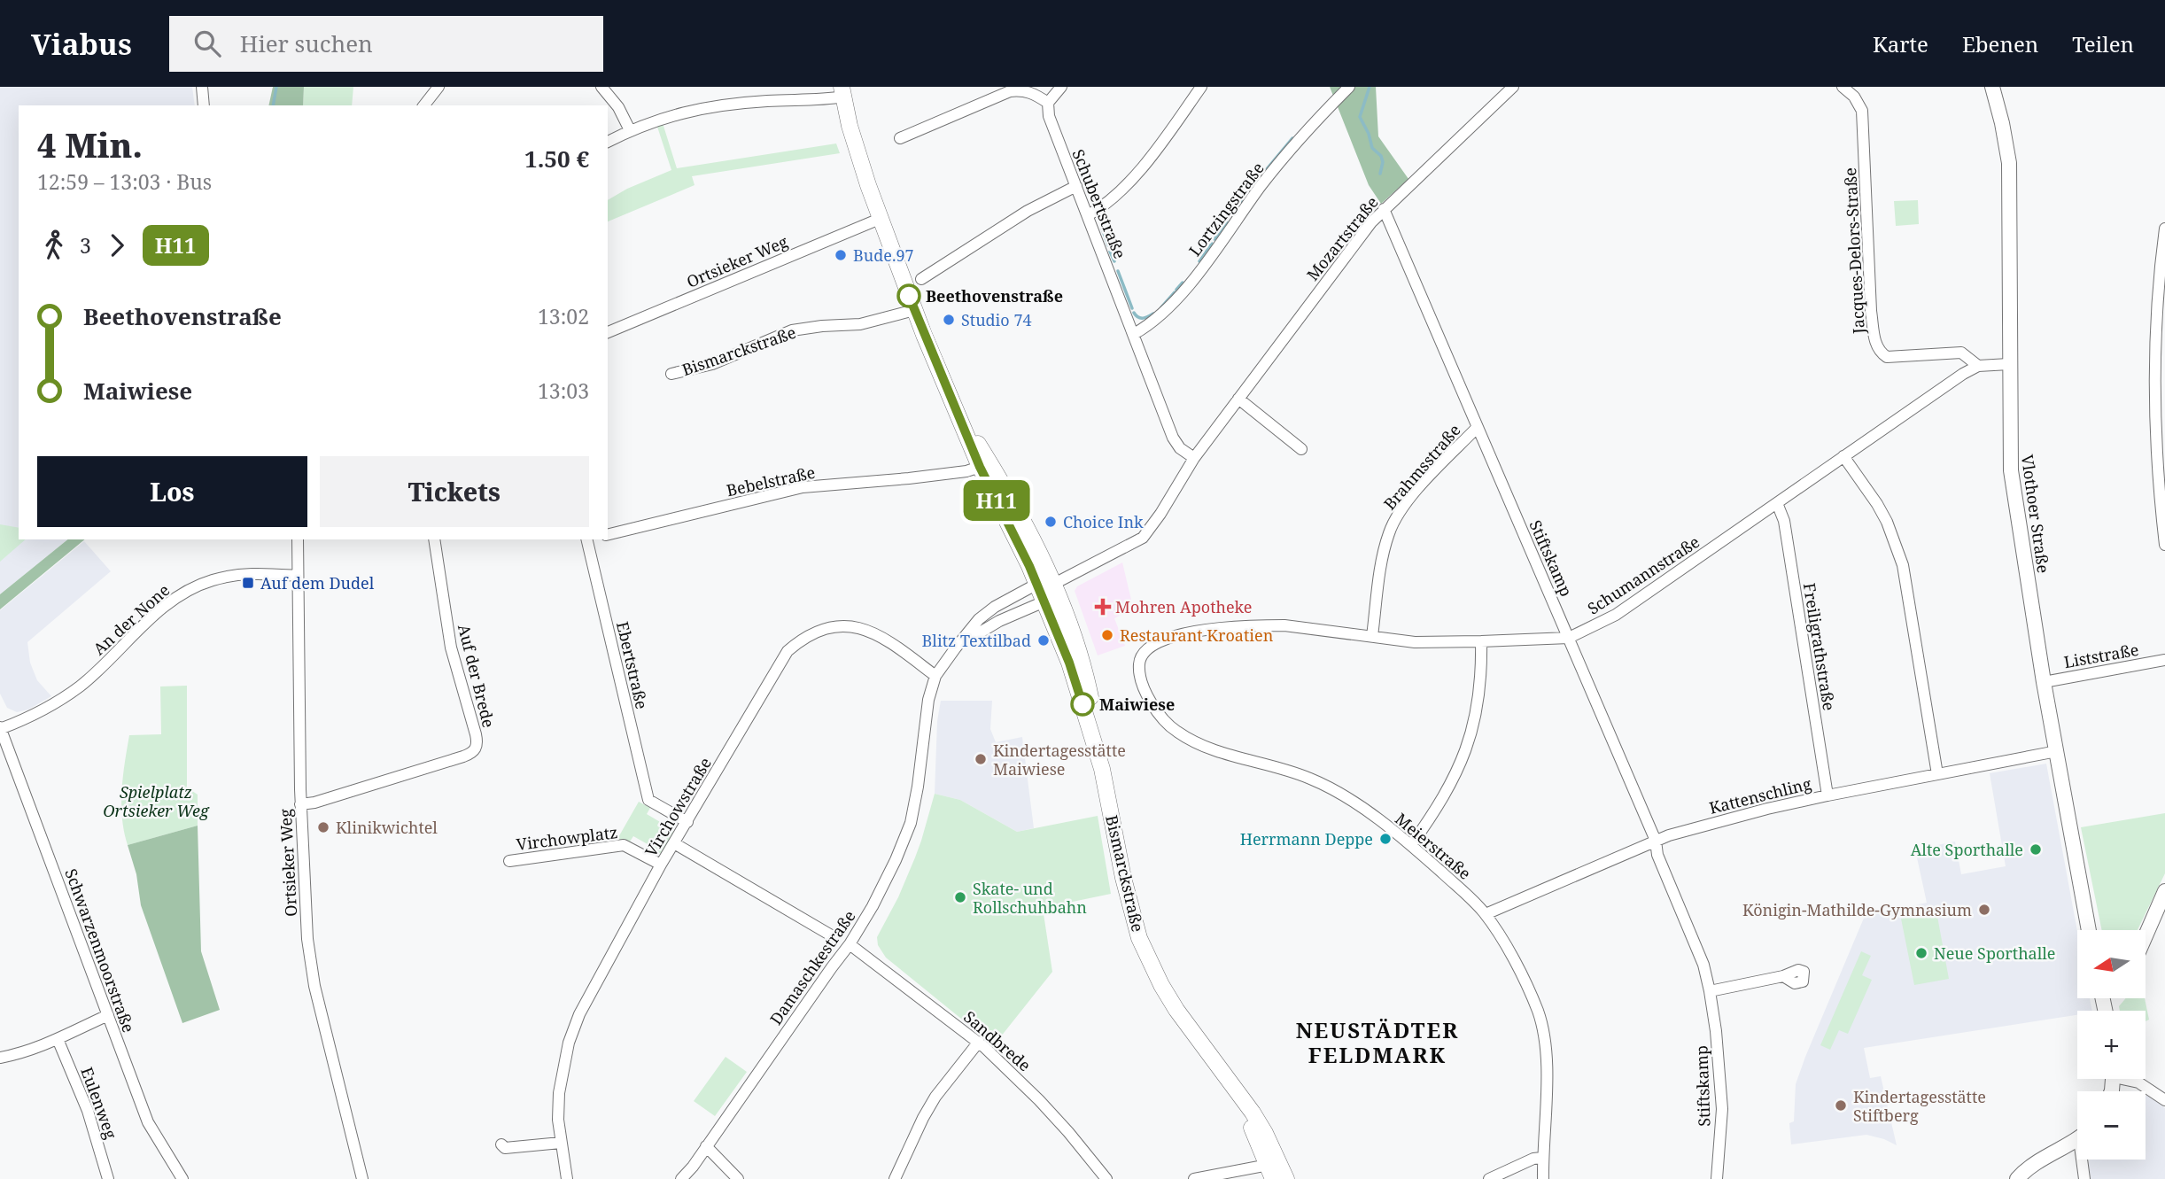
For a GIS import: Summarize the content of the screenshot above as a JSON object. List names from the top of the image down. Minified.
{"streets":{"main road":["Bismarckstraße"],"street":["Schubertstraße","Lortzingstraße","Mozartstraße","Jacques-Delors-Straße","Ortsieker Weg","Brahmsstraße","Bebelstraße","Vlothoer Straße","Stiftskamp","Schumannstraße","An der None","Freiligrathstraße","Liststraße","Ebertstraße","Auf der Brede","Kattenschling","Virchowstraße","Virchowplatz","Meierstraße","Schwarzenmoorstraße","Damaschkestraße","Sandbrede","Eulenweg"]},"crossings":[["Schubertstraße","Lortzingstraße"],["Schubertstraße","Mozartstraße"],["Mozartstraße","Bismarckstraße"],["Mozartstraße","Stiftskamp"],["Mozartstraße","Damaschkestraße"],["Jacques-Delors-Straße","Schumannstraße"],["Ortsieker Weg","Bismarckstraße"],["Ortsieker Weg","An der None"],["Ortsieker Weg","Auf der Brede"],["Bismarckstraße","Bebelstraße"],["Bismarckstraße","Damaschkestraße"],["Brahmsstraße","Stiftskamp"],["Brahmsstraße","Schumannstraße"],["Vlothoer Straße","Schumannstraße"],["Vlothoer Straße","Liststraße"],["Vlothoer Straße","Kattenschling"],["Stiftskamp","Schumannstraße"],["Stiftskamp","Kattenschling"],["Schumannstraße","Freiligrathstraße"],["Schumannstraße","Meierstraße"],["An der None","Schwarzenmoorstraße"],["Freiligrathstraße","Kattenschling"],["Ebertstraße","Virchowstraße"],["Kattenschling","Meierstraße"],["Virchowstraße","Virchowplatz"],["Virchowstraße","Damaschkestraße"],["Damaschkestraße","Sandbrede"]],"districts":["NEUSTÄDTER FELDMARK"],"parks":["Spielplatz Ortsieker Weg"],"places":{"other":["Bude.97","Beethovenstraße","Studio 74","Choice Ink","Restaurant Kroatien","Blitz Textilbad","Maiwiese","Kindertagesstätte Maiwiese","Klinikwichtel","Herrmann Deppe","Alte Sporthalle","Skate- und Rollschuhbahn","Königin-Mathilde-Gymnasium","Neue Sporthalle","Kindertagesstätte Stiftberg"],"transit":["Auf dem Dudel"],"health":["Mohren Apotheke"]},"lines":["bus line H11"],"north":"left","page":{"header":"Viabus","search":"Hier suchen","nav":["Karte","Ebenen","Teilen"],"on_map":"H11","heading":["4 Min.","12:59 – 13:03 · Bus","1.50 €"],"legs":["3","H11"],"list":[{"name":"Beethovenstraße","value":"13:02"},{"name":"Maiwiese","value":"13:03"}],"buttons":["Los","Tickets"],"map_buttons":["+","−"]}}
